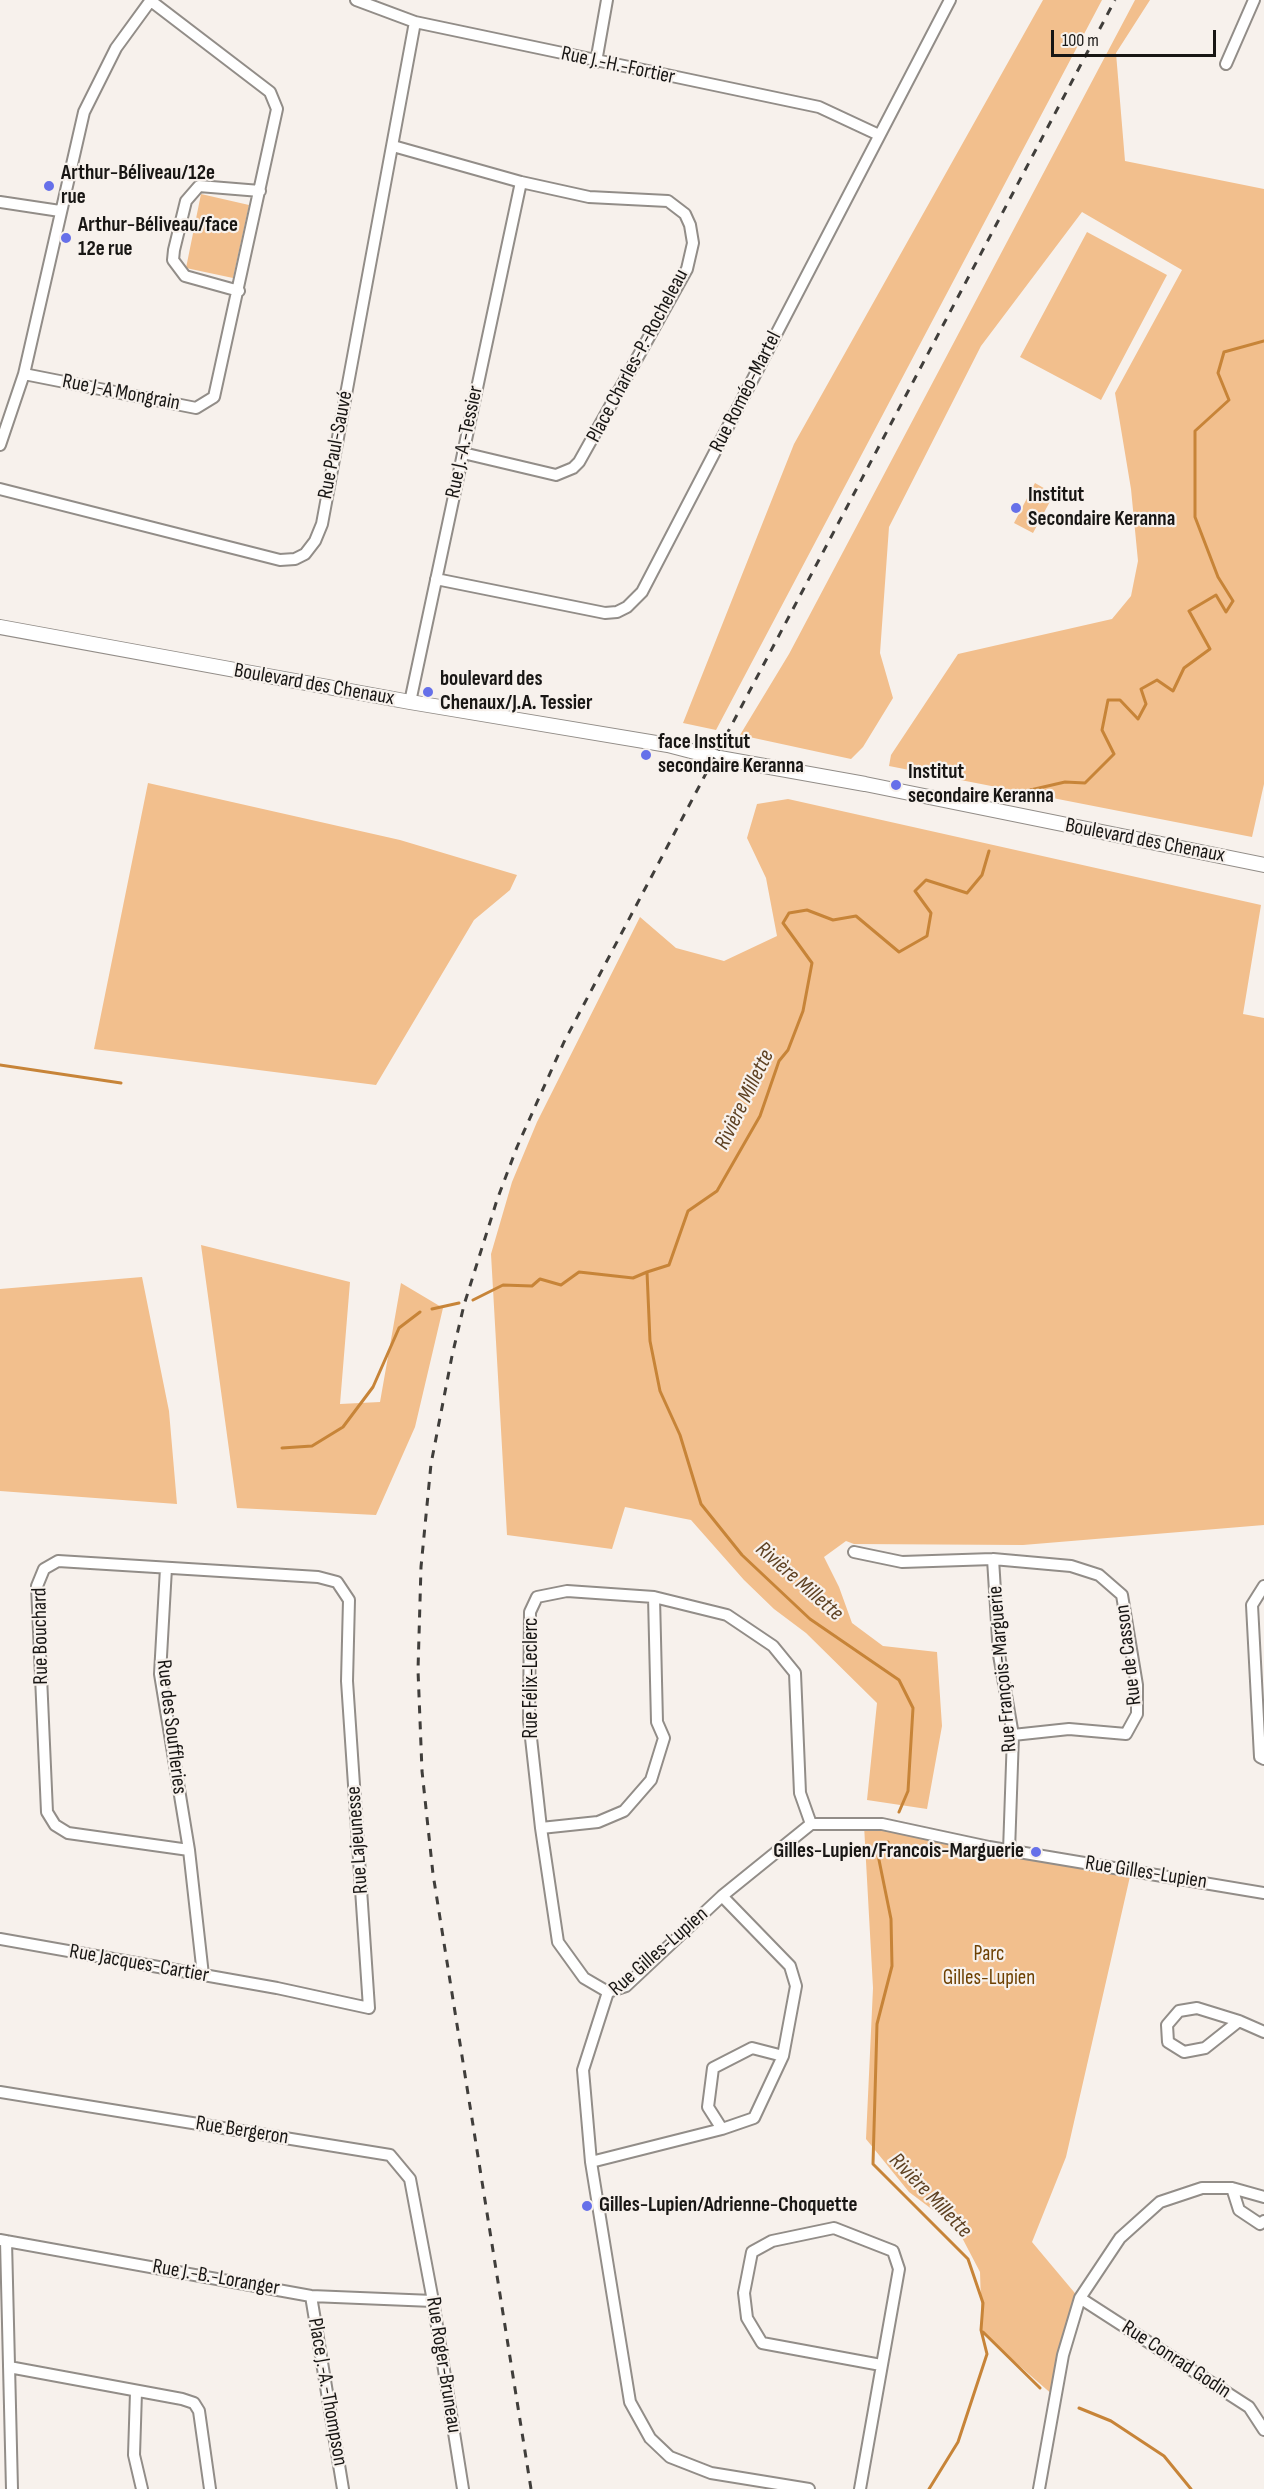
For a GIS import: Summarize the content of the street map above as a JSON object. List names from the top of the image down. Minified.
{"streets":{"main road":["Boulevard des Chenaux"],"street":["Rue J.-H.-Fortier","Place Charles-P.-Rocheleau","Rue Roméo-Martel","Rue J-A Mongrain","Rue J.-A.-Tessier","Rue Paul-Sauvé","Rue Bouchard","Rue de Casson","Rue François-Marguerie","Rue Félix-Leclerc","Rue des Souffleries","Rue Lajeunesse","Rue Gilles-Lupien","Rue Jacques-Cartier","Rue Bergeron","Rue J.-B.-Loranger","Rue Conrad Godin","Rue Roger-Bruneau","Place J.-A.-Thompson"]},"crossings":[["Rue J.-H.-Fortier","Rue Roméo-Martel"],["Rue J.-H.-Fortier","Rue Paul-Sauvé"],["Place Charles-P.-Rocheleau","Rue J.-A.-Tessier"],["Place Charles-P.-Rocheleau","Rue Paul-Sauvé"],["Rue Roméo-Martel","Rue J.-A.-Tessier"],["Rue J.-A.-Tessier","Boulevard des Chenaux"],["Rue Bouchard","Rue des Souffleries"],["Rue Bouchard","Rue Lajeunesse"],["Rue de Casson","Rue François-Marguerie"],["Rue François-Marguerie","Rue Gilles-Lupien"],["Rue Félix-Leclerc","Rue Gilles-Lupien"],["Rue des Souffleries","Rue Jacques-Cartier"],["Rue Lajeunesse","Rue Jacques-Cartier"],["Rue Bergeron","Rue Roger-Bruneau"],["Rue J.-B.-Loranger","Rue Roger-Bruneau"],["Rue J.-B.-Loranger","Place J.-A.-Thompson"]],"water":["Rivière Millette"],"parks":["Parc Gilles-Lupien"],"places":["Arthur-Béliveau/12e rue","Arthur-Béliveau/face 12e rue","Institut Secondaire Keranna","boulevard des Chenaux/J.A. Tessier","face Institut secondaire Keranna","Institut secondaire Keranna","Gilles-Lupien/Francois-Marguerie","Gilles-Lupien/Adrienne-Choquette"],"scale_bar":"100 m"}
